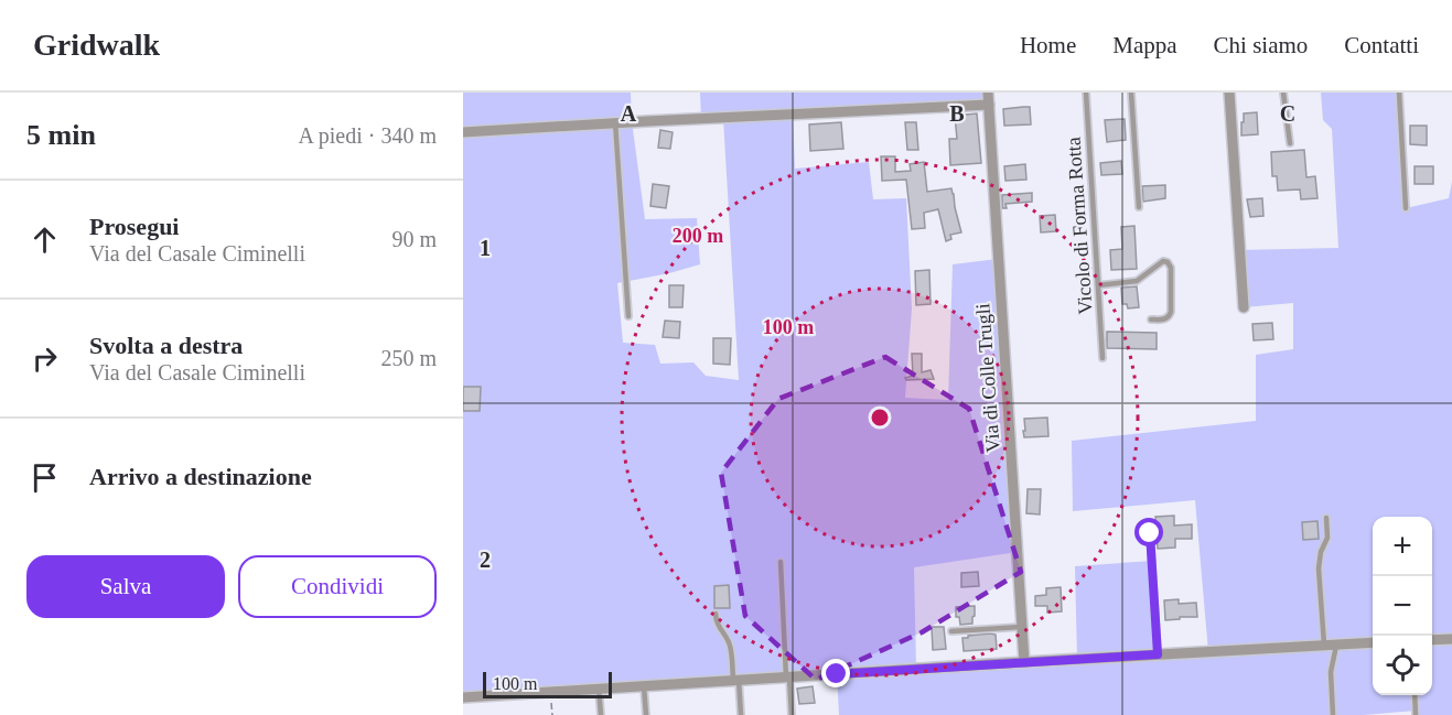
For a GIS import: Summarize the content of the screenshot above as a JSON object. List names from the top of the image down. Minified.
{"streets":{"street":["Via di Colle Trugli"],"lane":["Vicolo di Forma Rotta"]},"scale_bar":"100 m","page":{"header":"Gridwalk","nav":["Home","Mappa","Chi siamo","Contatti"],"heading":["5 min","A piedi · 340 m"],"list":[["Prosegui","Via del Casale Ciminelli","90 m"],["Svolta a destra","Via del Casale Ciminelli","250 m"],"Arrivo a destinazione"],"map_buttons":["+","−"],"buttons":["Salva","Condividi"],"scale":"100 m"},"grid":{"columns":["A","B","C"],"rows":["1","2"]},"rings":["200 m","100 m"]}
